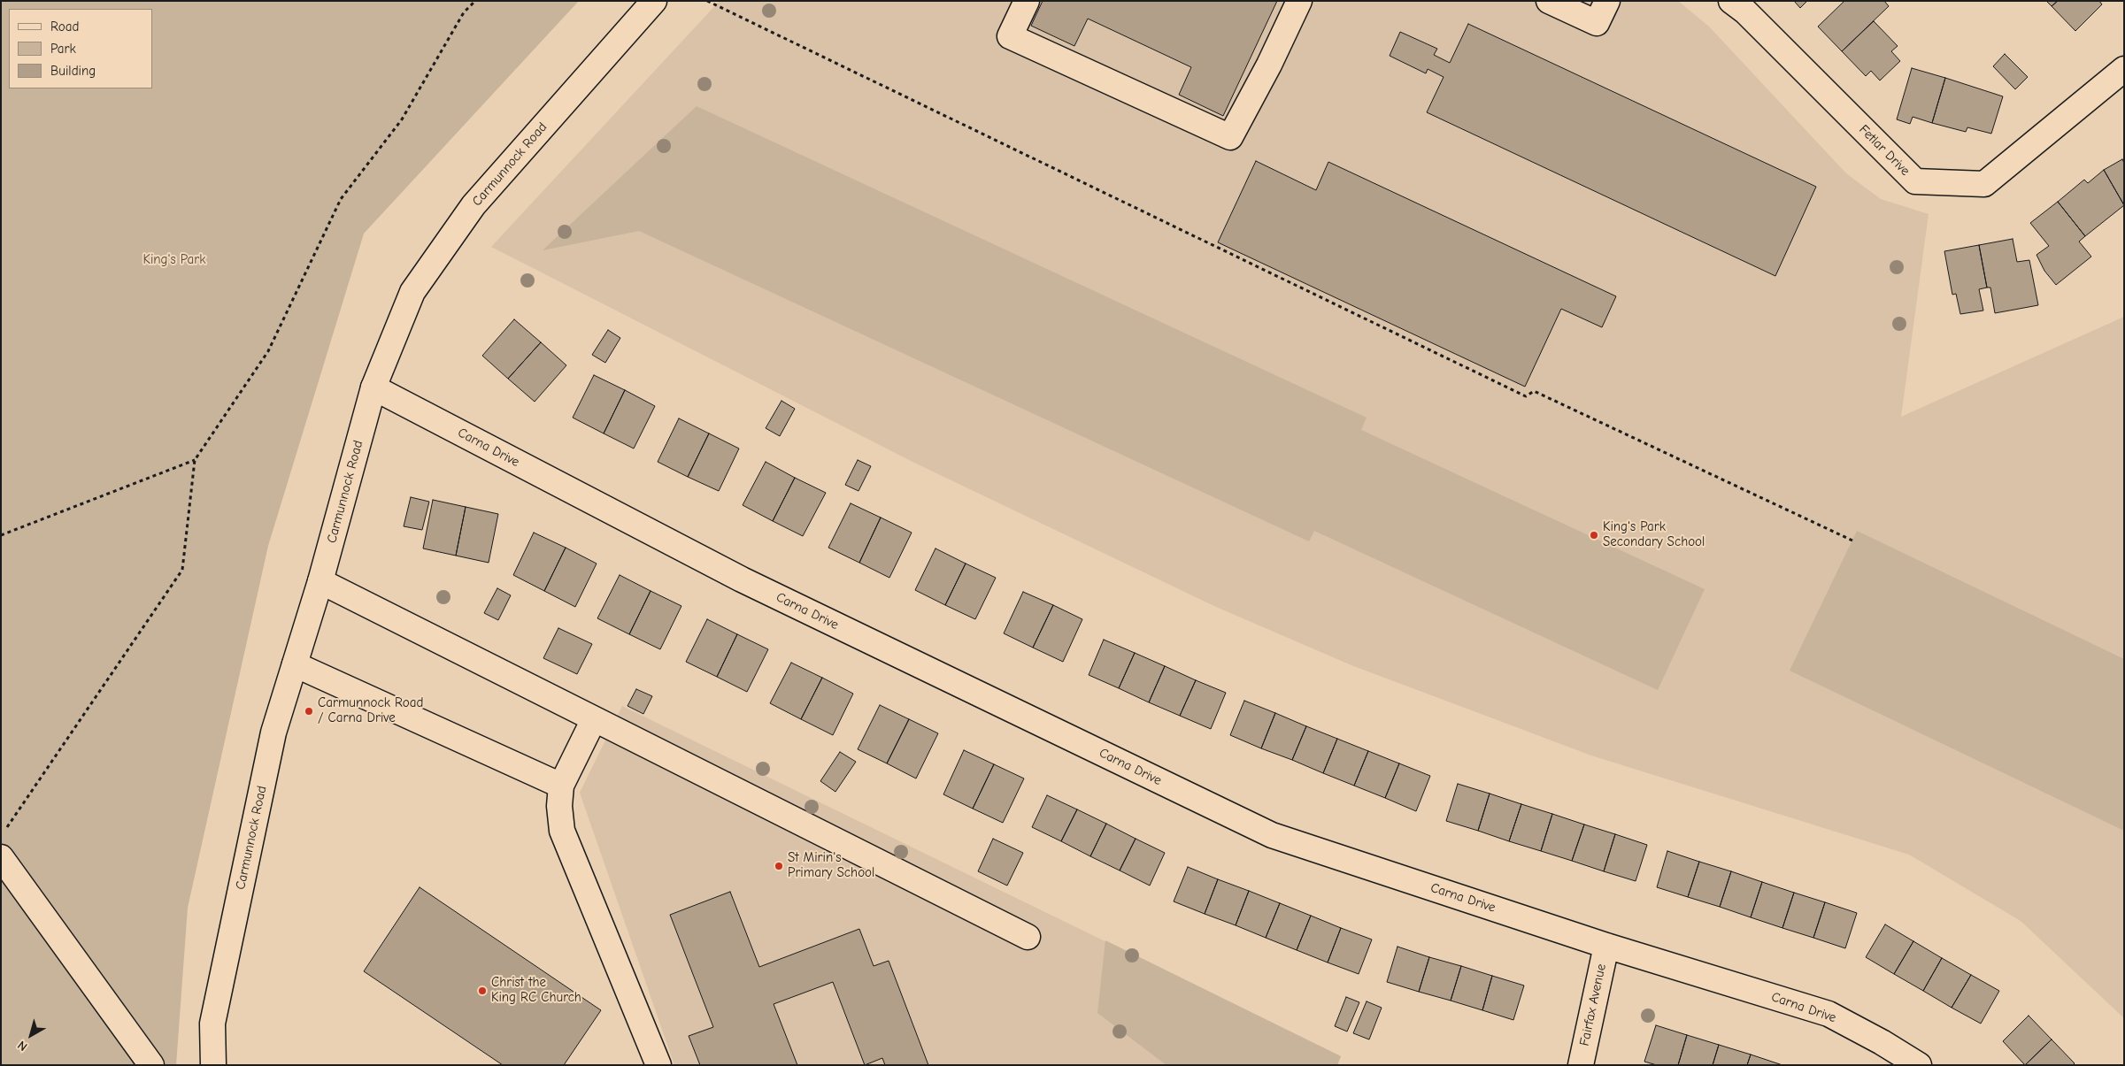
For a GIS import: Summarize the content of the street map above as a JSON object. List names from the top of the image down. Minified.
{"streets":{"street":["Fetlar Drive","Carmunnock Road","Carna Drive","Fairfax Avenue"]},"crossings":[["Carmunnock Road","Carna Drive"],["Carna Drive","Fairfax Avenue"]],"parks":["King's Park"],"places":["King's Park Secondary School","Carmunnock Road / Carna Drive","St Mirin's Primary School","Christ the King RC Church"],"legend":["Road","Park","Building"],"north":"bottom left"}
